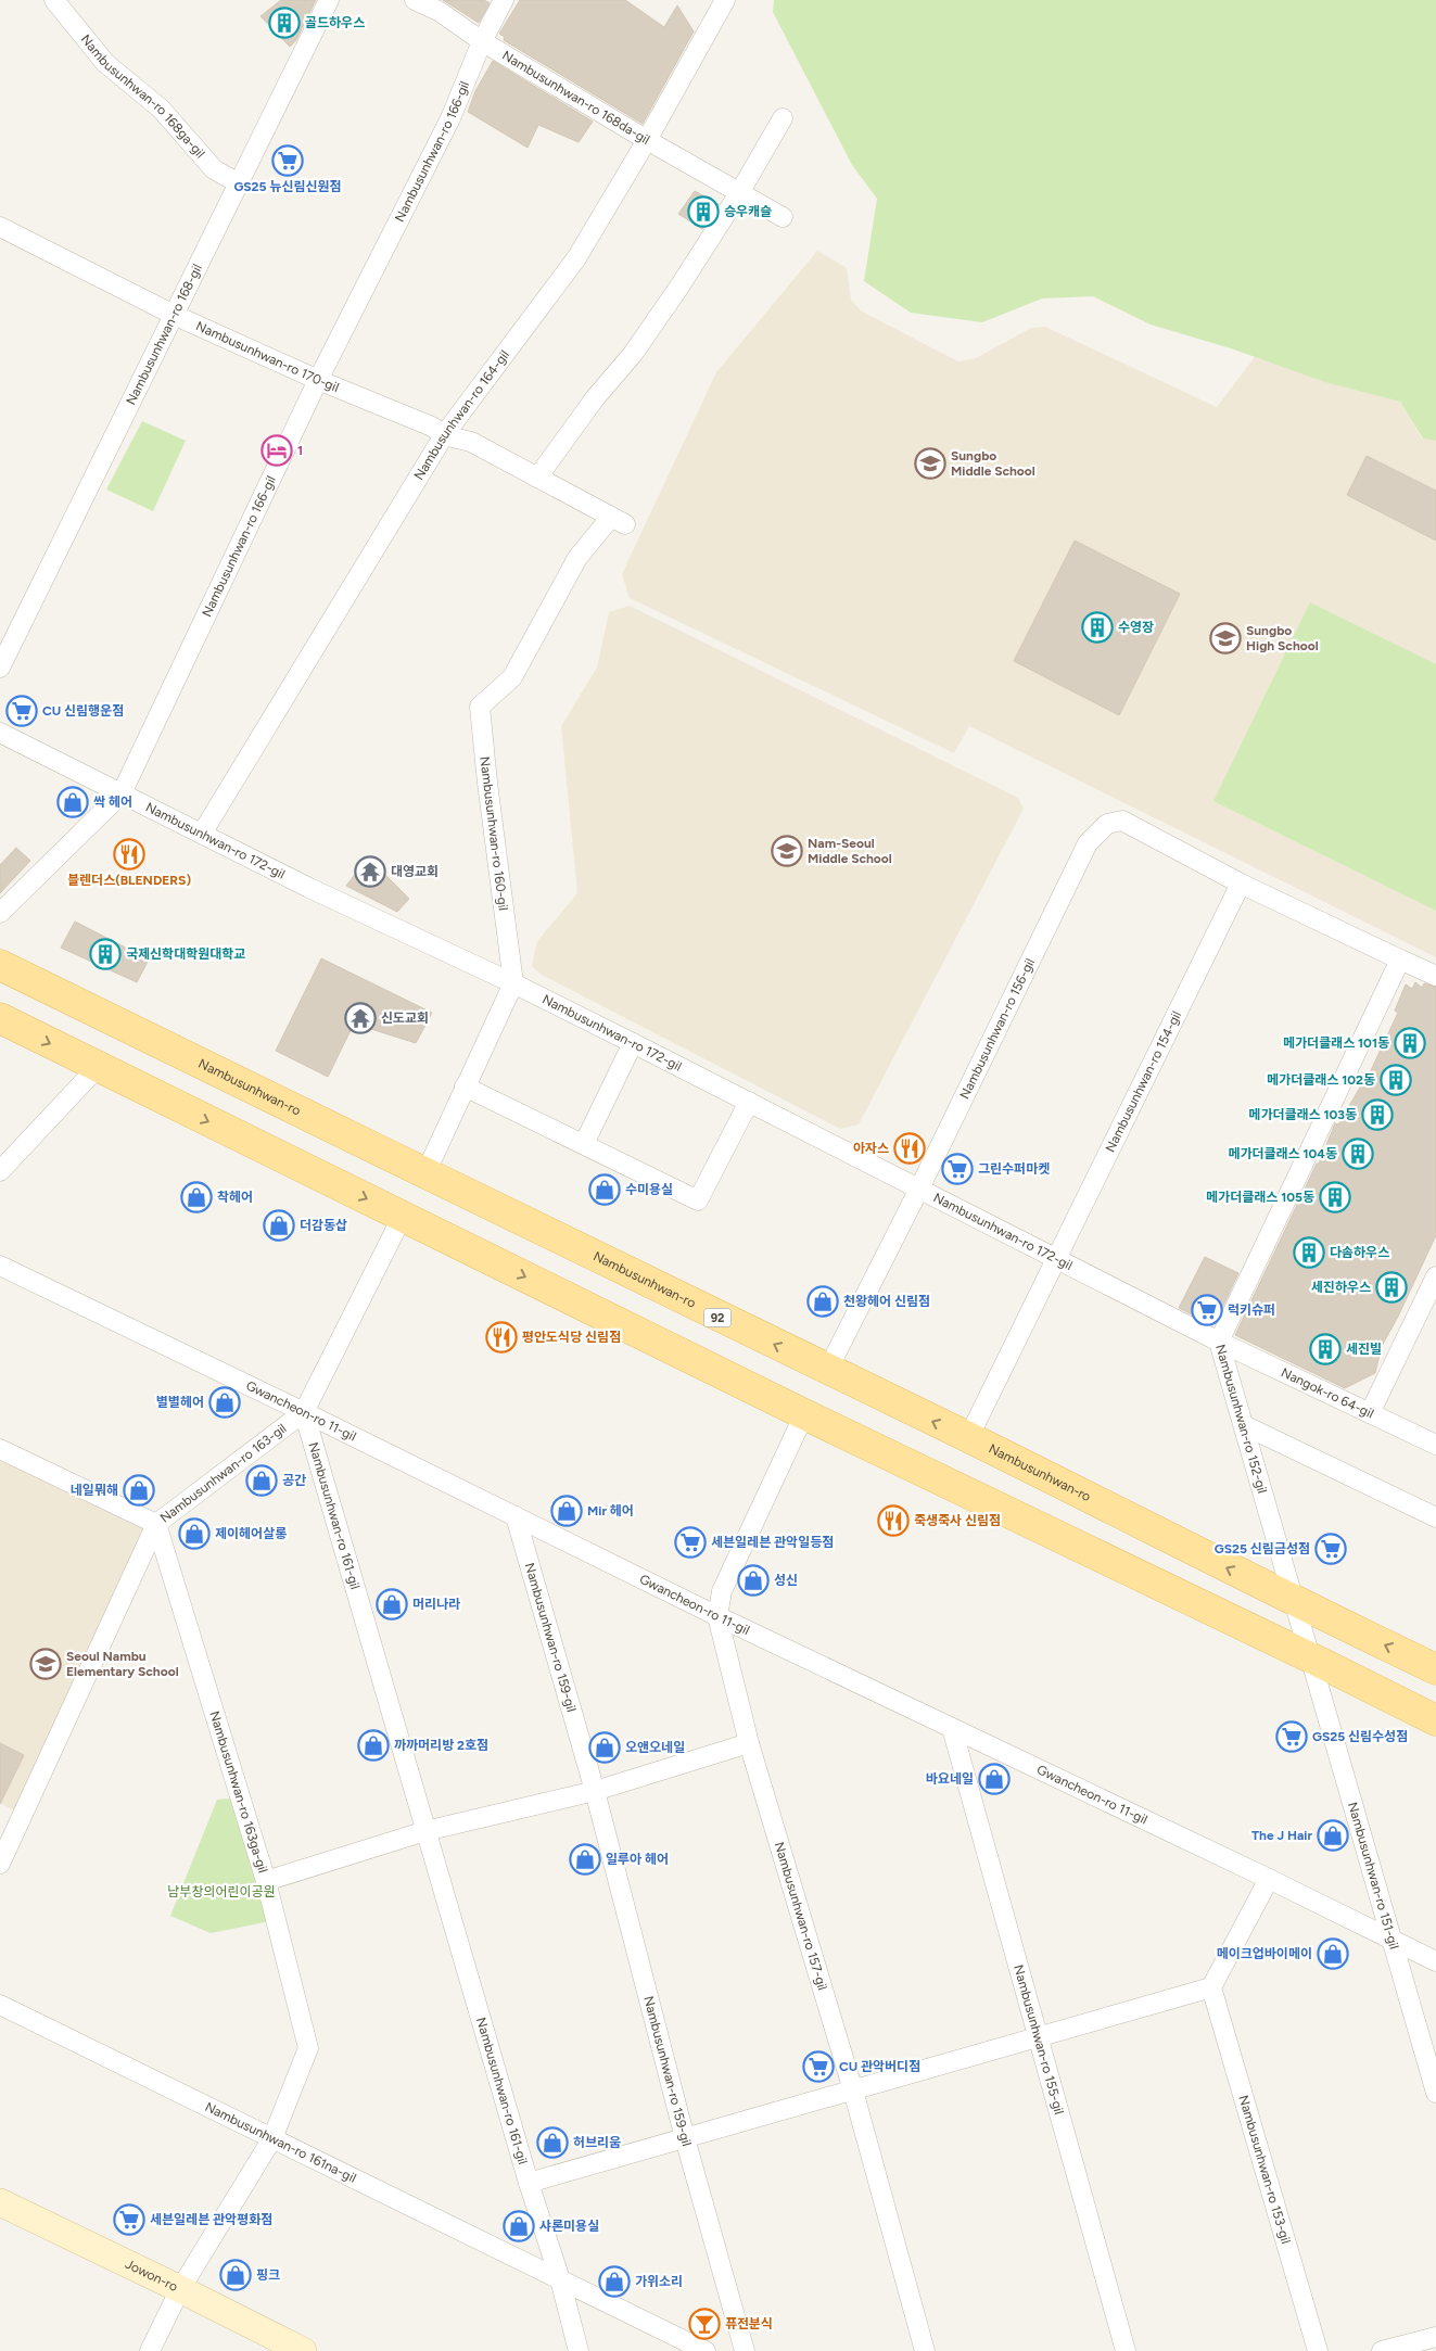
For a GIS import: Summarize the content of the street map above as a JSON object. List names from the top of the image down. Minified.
{"streets":{"main road":["Nambusunhwan-ro","92"],"street":["Nambusunhwan-ro 168ga-gil","Nambusunhwan-ro 168da-gil","Nambusunhwan-ro 166-gil","Nambusunhwan-ro 168-gil","Nambusunhwan-ro 170-gil","Nambusunhwan-ro 164-gil","Nambusunhwan-ro 160-gil","Nambusunhwan-ro 172-gil","Nambusunhwan-ro 156-gil","Nambusunhwan-ro 154-gil","Nangok-ro 64-gil","Gwancheon-ro 11-gil","Nambusunhwan-ro 152-gil","Nambusunhwan-ro 163-gil","Nambusunhwan-ro 161-gil","Nambusunhwan-ro 159-gil","Nambusunhwan-ro 163ga-gil","Nambusunhwan-ro 151-gil","Nambusunhwan-ro 157-gil","Nambusunhwan-ro 155-gil","Nambusunhwan-ro 161na-gil","Nambusunhwan-ro 153-gil","Jowon-ro"]},"crossings":[["Nambusunhwan-ro 168ga-gil","Nambusunhwan-ro 168-gil"],["Nambusunhwan-ro 168da-gil","Nambusunhwan-ro 166-gil"],["Nambusunhwan-ro 168da-gil","Nambusunhwan-ro 164-gil"],["Nambusunhwan-ro 166-gil","Nambusunhwan-ro 170-gil"],["Nambusunhwan-ro 166-gil","Nambusunhwan-ro 172-gil"],["Nambusunhwan-ro 168-gil","Nambusunhwan-ro 170-gil"],["Nambusunhwan-ro 170-gil","Nambusunhwan-ro 164-gil"],["Nambusunhwan-ro 170-gil","Nambusunhwan-ro 160-gil"],["Nambusunhwan-ro 164-gil","Nambusunhwan-ro 172-gil"],["Nambusunhwan-ro 160-gil","Nambusunhwan-ro 172-gil"],["Nambusunhwan-ro 172-gil","Nambusunhwan-ro 156-gil"],["Nambusunhwan-ro 172-gil","Nambusunhwan-ro 154-gil"],["Nambusunhwan-ro 172-gil","Nangok-ro 64-gil"],["Nambusunhwan-ro 172-gil","Nambusunhwan-ro 152-gil"],["Nambusunhwan-ro 156-gil","Nambusunhwan-ro 154-gil"],["Nambusunhwan-ro 156-gil","Nambusunhwan-ro"],["Nambusunhwan-ro 154-gil","Nambusunhwan-ro"],["Nambusunhwan-ro","Nambusunhwan-ro 152-gil"],["Nangok-ro 64-gil","Nambusunhwan-ro 152-gil"],["Gwancheon-ro 11-gil","Nambusunhwan-ro 163-gil"],["Gwancheon-ro 11-gil","Nambusunhwan-ro 161-gil"],["Gwancheon-ro 11-gil","Nambusunhwan-ro 159-gil"],["Gwancheon-ro 11-gil","Nambusunhwan-ro 151-gil"],["Gwancheon-ro 11-gil","Nambusunhwan-ro 157-gil"],["Gwancheon-ro 11-gil","Nambusunhwan-ro 155-gil"],["Nambusunhwan-ro 152-gil","Nambusunhwan-ro 151-gil"],["Nambusunhwan-ro 163-gil","Nambusunhwan-ro 161-gil"],["Nambusunhwan-ro 163-gil","Nambusunhwan-ro 163ga-gil"],["Nambusunhwan-ro 161-gil","Nambusunhwan-ro 161na-gil"],["Nambusunhwan-ro 163ga-gil","Nambusunhwan-ro 161na-gil"],["Nambusunhwan-ro 163ga-gil","Jowon-ro"]],"parks":["남부창의어린이공원"],"places":{"building":["골드하우스","승우캐슬","수영장","국제신학대학원대학교","메가더클래스 101동","메가더클래스 102동","메가더클래스 103동","메가더클래스 104동","메가더클래스 105동","다솜하우스","세진하우스","세진빌"],"supermarket":["GS25 뉴신림신원점","CU 신림행운점","그린수퍼마켓","럭키슈퍼","세븐일레븐 관악일등점","GS25 신림금성점","GS25 신림수성점","CU 관악버디점","세븐일레븐 관악평화점"],"hotel":["1"],"school or university":["Sungbo Middle School","Sungbo High School","Nam-Seoul Middle School","Seoul Nambu Elementary School"],"shop":["싹 헤어","수미용실","착헤어","더감동삽","천왕헤어 신림점","별별헤어","공간","네일뭐해","Mir 헤어","제이헤어살롱","성신","머리나라","까까머리방 2호점","오앤오네일","바요네일","The J Hair","일루아 헤어","메이크업바이메이","허브리움","샤론미용실","핑크","가위소리"],"restaurant":["블렌더스(BLENDERS)","아자스","평안도식당 신림점","죽생죽사 신림점"],"temple":["대영교회","신도교회"],"bar":["퓨전분식"]}}
